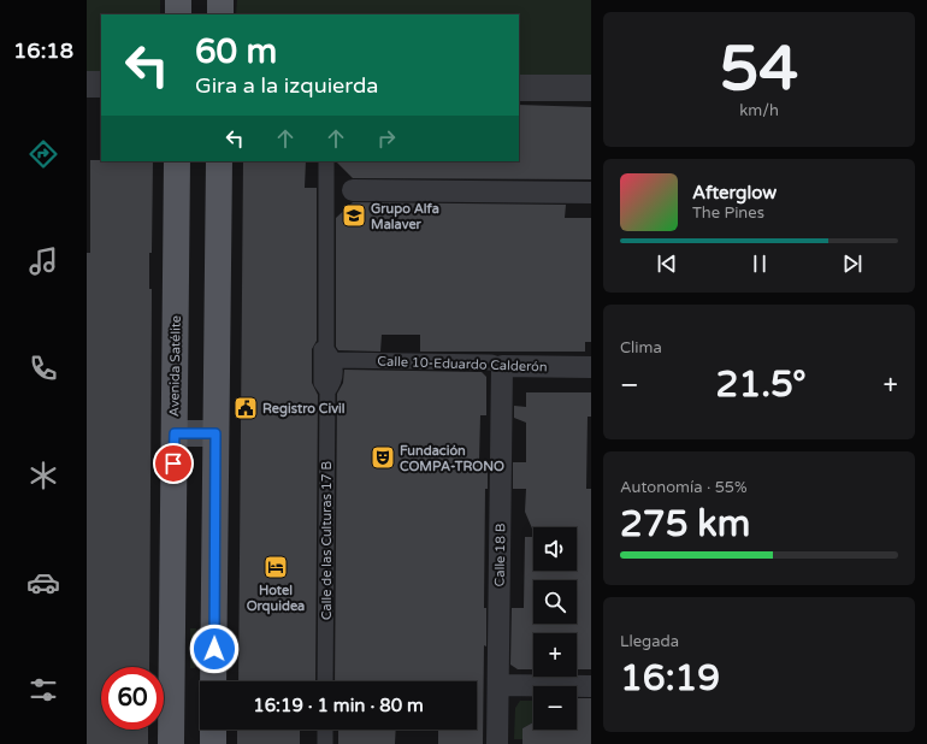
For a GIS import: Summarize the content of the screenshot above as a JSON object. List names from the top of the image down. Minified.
{"streets":{"main road":["Avenida Satélite"],"street":["Calle 10-Eduardo Calderón","Calle de las Culturas 17 B","Calle 18 B"]},"crossings":[["Calle 10-Eduardo Calderón","Calle de las Culturas 17 B"],["Calle 10-Eduardo Calderón","Calle 18 B"]],"places":{"school or university":["Grupo Alfa Malaver"],"public building":["Registro Civil"],"theatre":["Fundación COMPA-TRONO"],"hotel":["Hotel Orquidea"]},"page":{"tabs":"16:18","tile":[["54","km/h"],"Clima",["Autonomía · 55%","275 km"],["Llegada","16:19"]],"turn":["60 m","Gira a la izquierda"],"song":["Afterglow","The Pines"],"heat":["−","21.5°","+"],"map_buttons":["+","−"],"limit":"60","trip":"16:19 · 1 min · 80 m"}}
